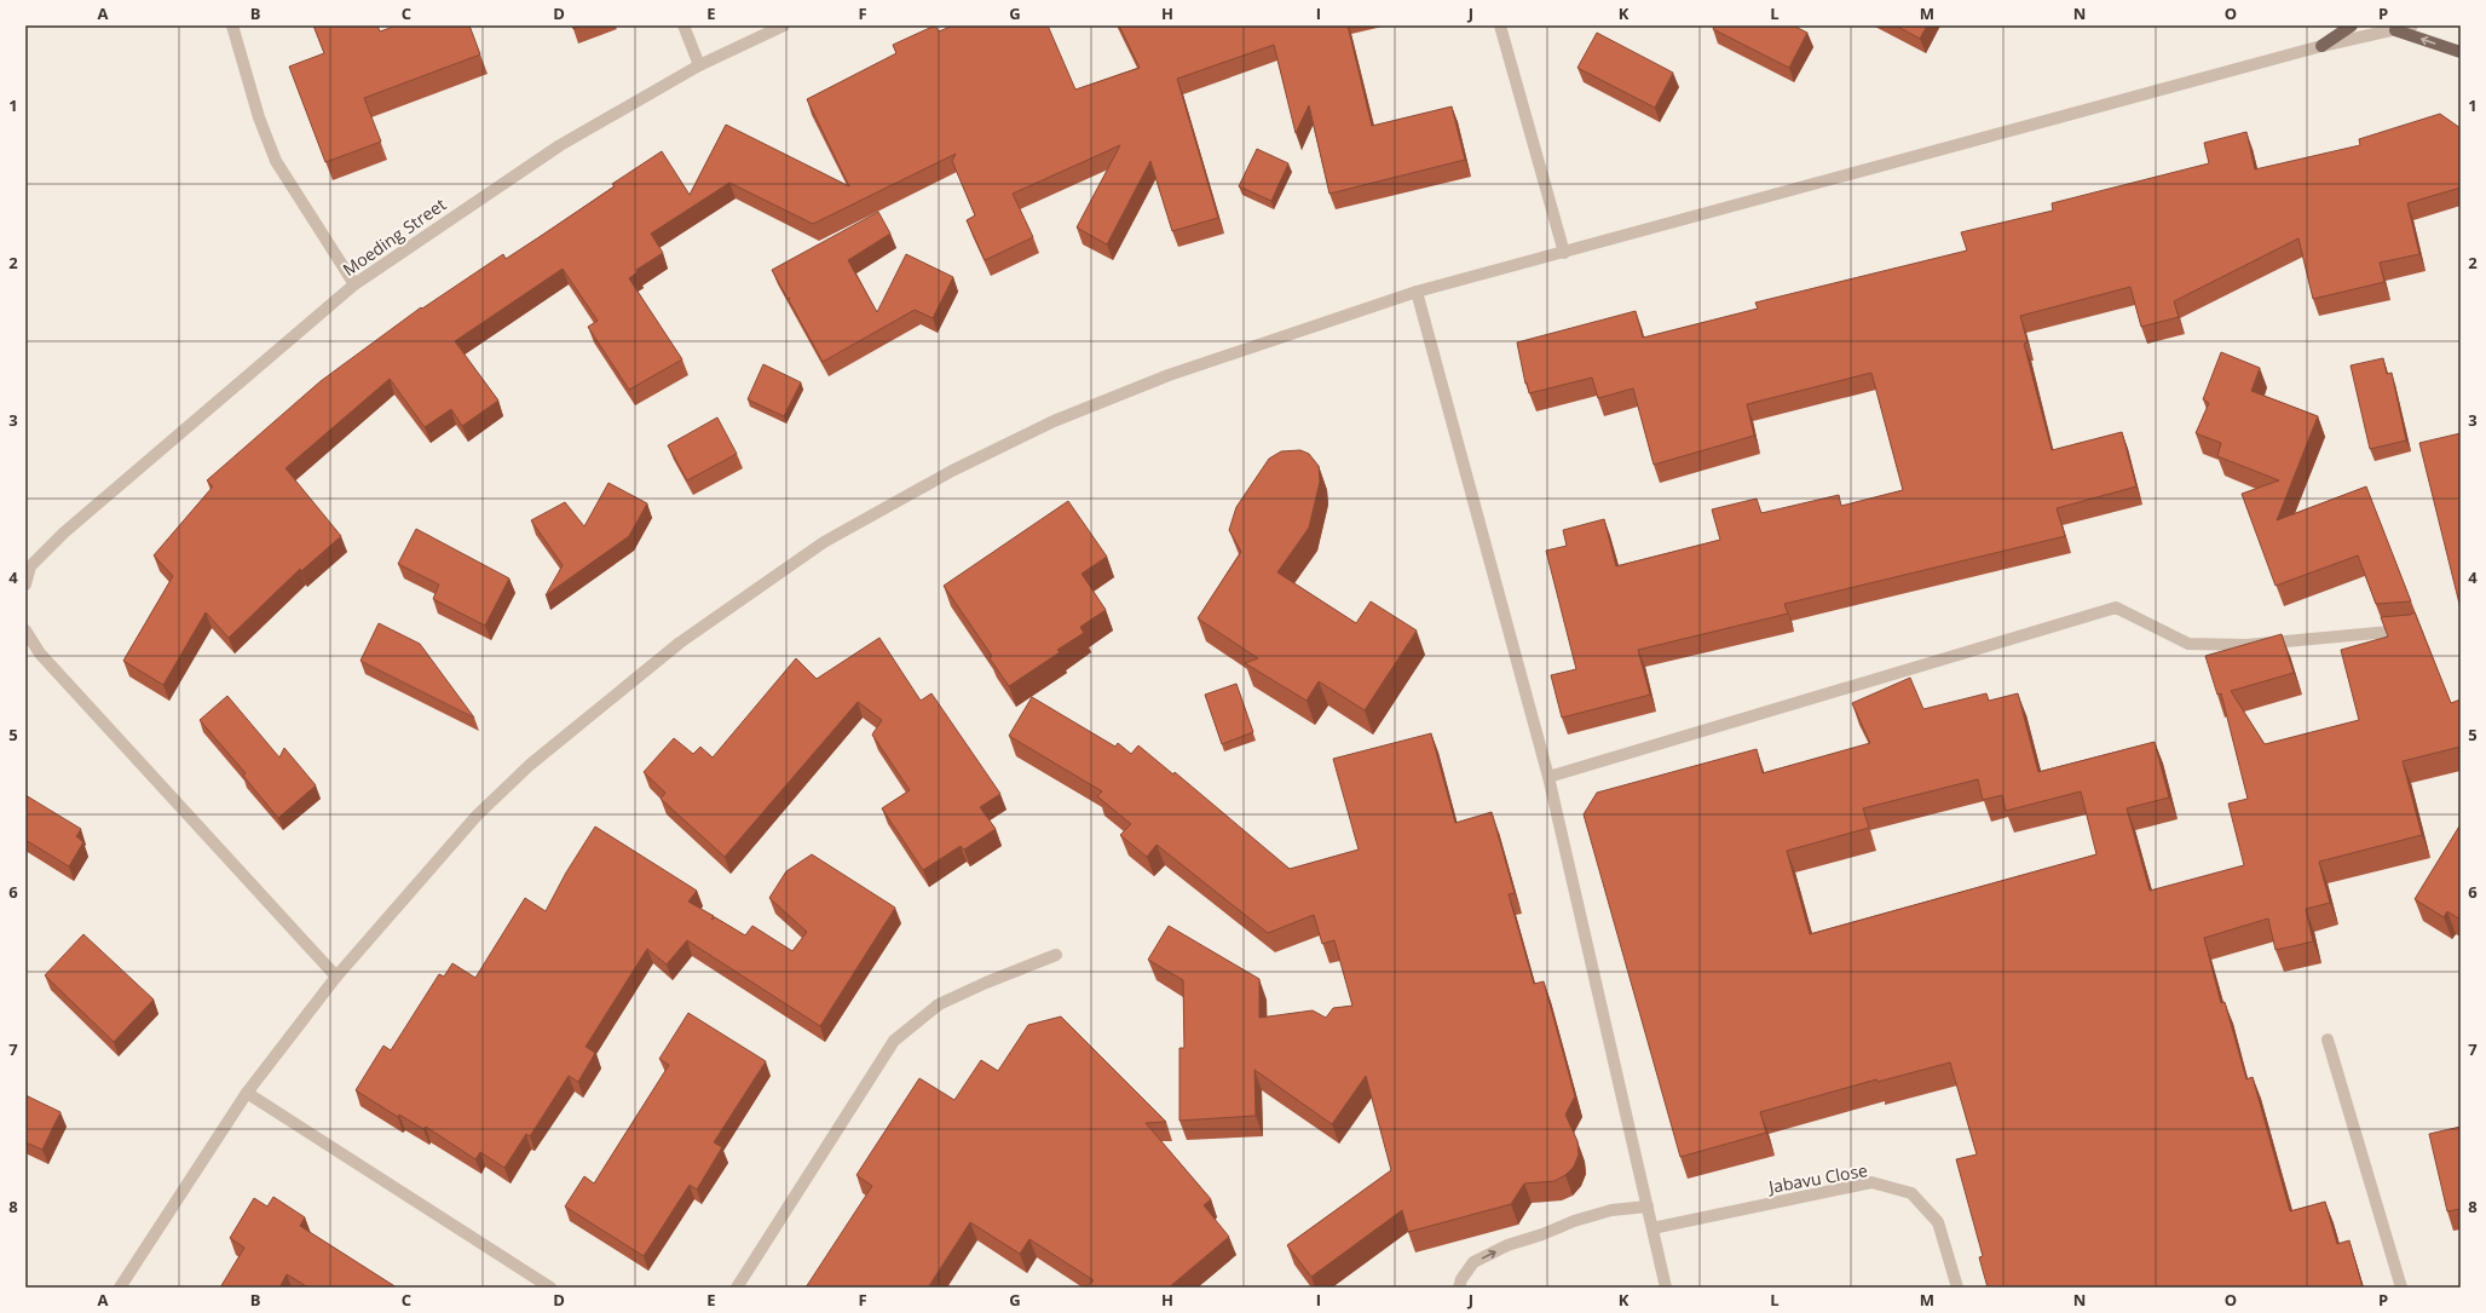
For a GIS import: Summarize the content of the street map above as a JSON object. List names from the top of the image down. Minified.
{"streets":{"street":["Moeding Street","Jabavu Close"]},"grid":{"columns":["A","B","C","D","E","F","G","H","I","J","K","L","M","N","O","P"],"rows":["1","2","3","4","5","6","7","8"]}}
